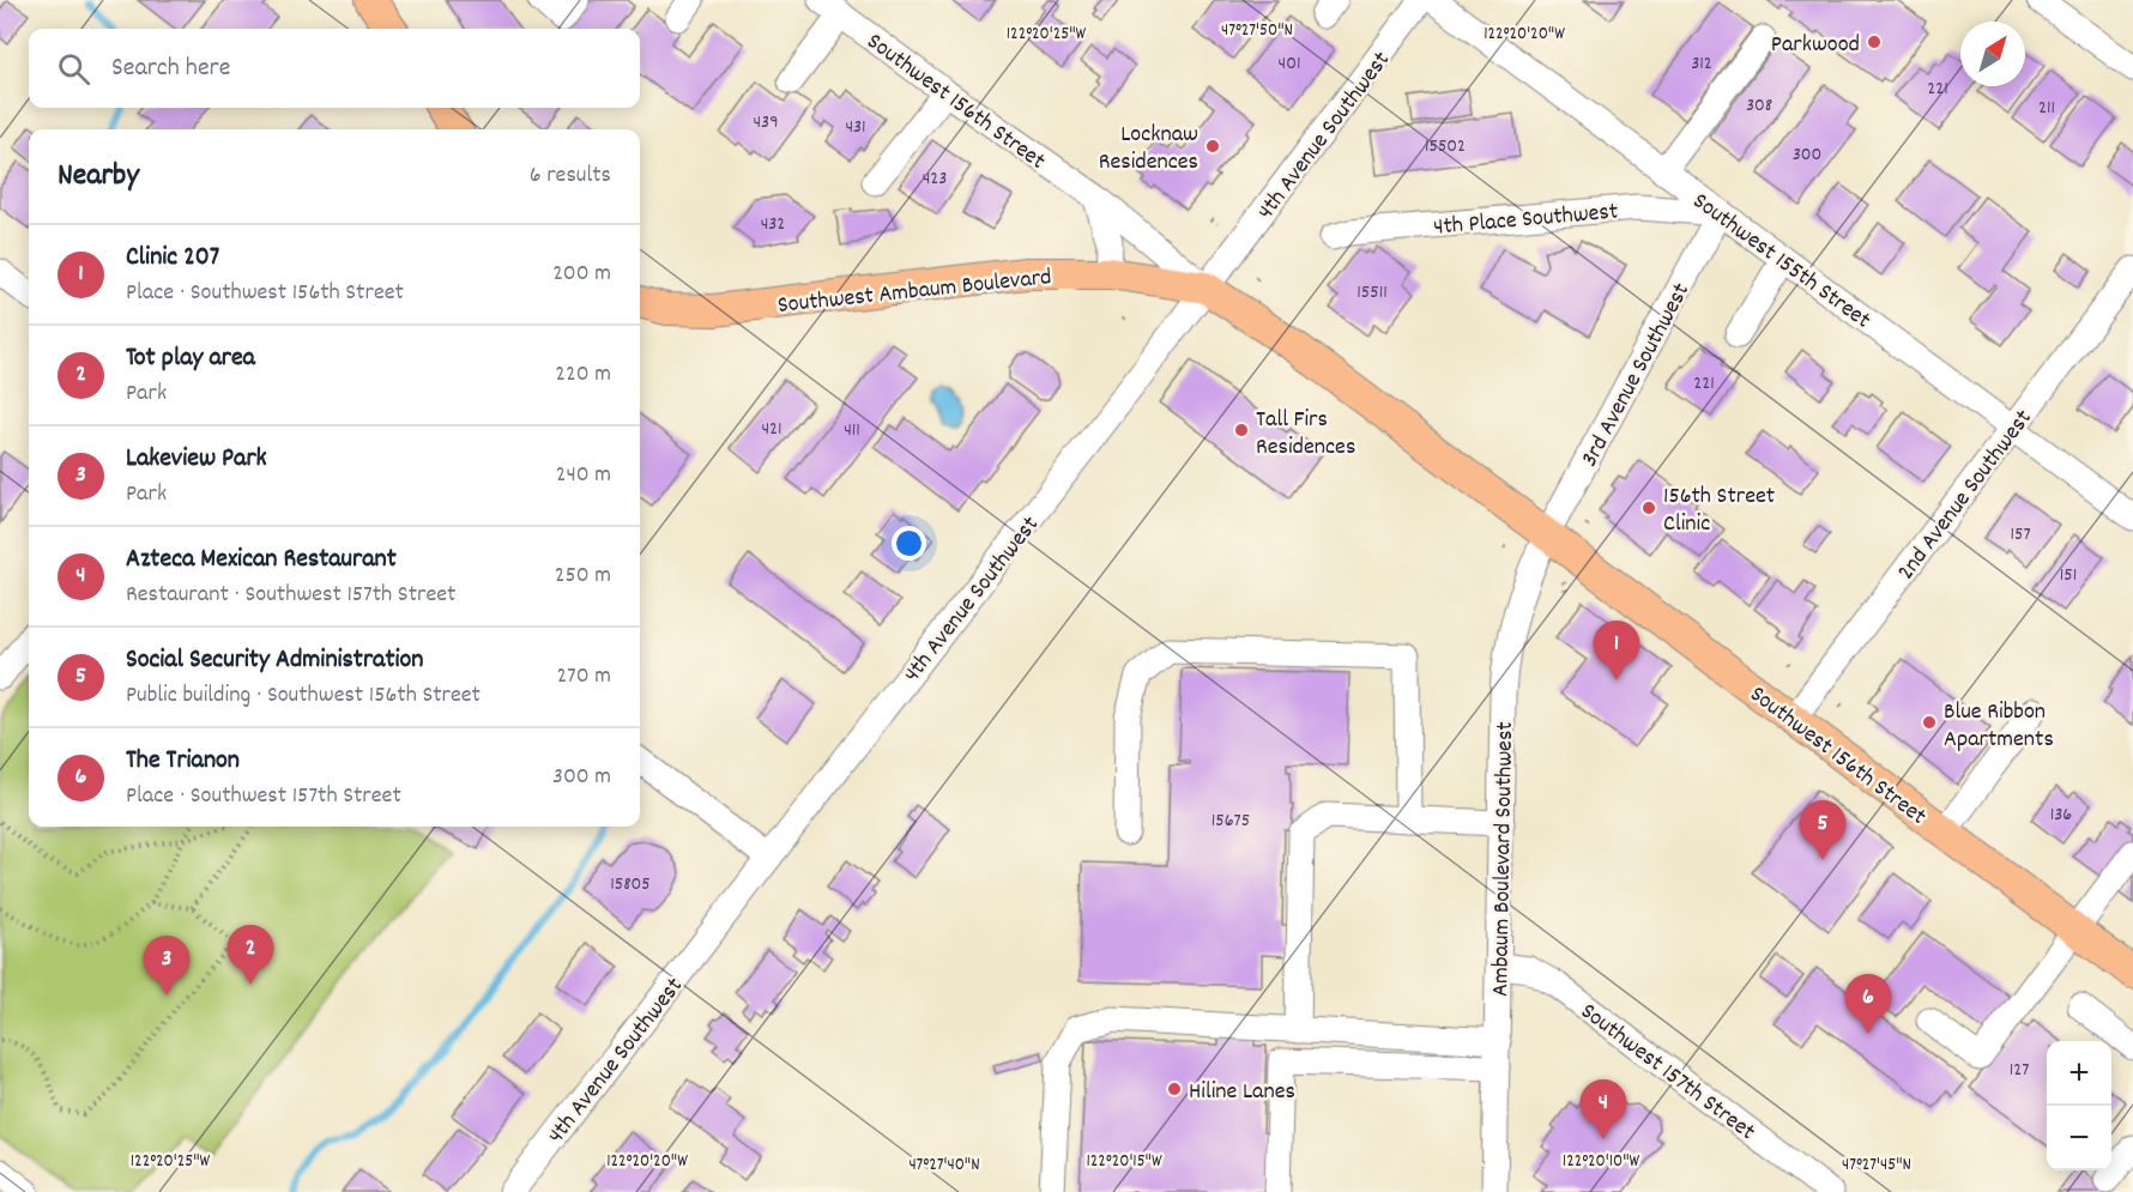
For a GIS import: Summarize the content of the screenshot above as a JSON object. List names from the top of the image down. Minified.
{"streets":{"main road":["Southwest 156th Street","Southwest Ambaum Boulevard"],"street":["4th Avenue Southwest","4th Place Southwest","Southwest 155th Street","3rd Avenue Southwest","2nd Avenue Southwest","Ambaum Boulevard Southwest","Southwest 157th Street"]},"crossings":[["Southwest 156th Street","4th Avenue Southwest"],["Southwest 156th Street","Southwest Ambaum Boulevard"],["Southwest 156th Street","3rd Avenue Southwest"],["Southwest 156th Street","2nd Avenue Southwest"],["Southwest 156th Street","Ambaum Boulevard Southwest"],["4th Avenue Southwest","Southwest Ambaum Boulevard"],["4th Place Southwest","Southwest 155th Street"],["4th Place Southwest","3rd Avenue Southwest"],["Southwest 155th Street","3rd Avenue Southwest"],["Southwest 155th Street","2nd Avenue Southwest"],["Southwest Ambaum Boulevard","3rd Avenue Southwest"],["Southwest Ambaum Boulevard","Ambaum Boulevard Southwest"],["3rd Avenue Southwest","Ambaum Boulevard Southwest"],["Ambaum Boulevard Southwest","Southwest 157th Street"]],"places":["Parkwood","Locknaw Residences","Tall Firs Residences","156th Street Clinic","Blue Ribbon Apartments","Hiline Lanes"],"house_numbers":["401","312","221","308","211","439","431","15502","300","423","432","15511","221","421","411","157","151","136","15675","15805","127"],"north":"top right","page":{"search":"Search here","heading":["Nearby","6 results"],"list":[{"mark":"1","name":"Clinic 207","note":"Place · Southwest 156th Street","value":"200 m"},{"mark":"2","name":"Tot play area","note":"Park","value":"220 m"},{"mark":"3","name":"Lakeview Park","note":"Park","value":"240 m"},{"mark":"4","name":"Azteca Mexican Restaurant","note":"Restaurant · Southwest 157th Street","value":"250 m"},{"mark":"5","name":"Social Security Administration","note":"Public building · Southwest 156th Street","value":"270 m"},{"mark":"6","name":"The Trianon","note":"Place · Southwest 157th Street","value":"300 m"}],"pins":["1","5","2","3","6","4"],"map_buttons":["+","−"]},"coordinates":["47°27'50\"N","122°20'25\"W","122°20'20\"W","122°20'15\"W","122°20'10\"W","47°27'40\"N","47°27'45\"N"]}
